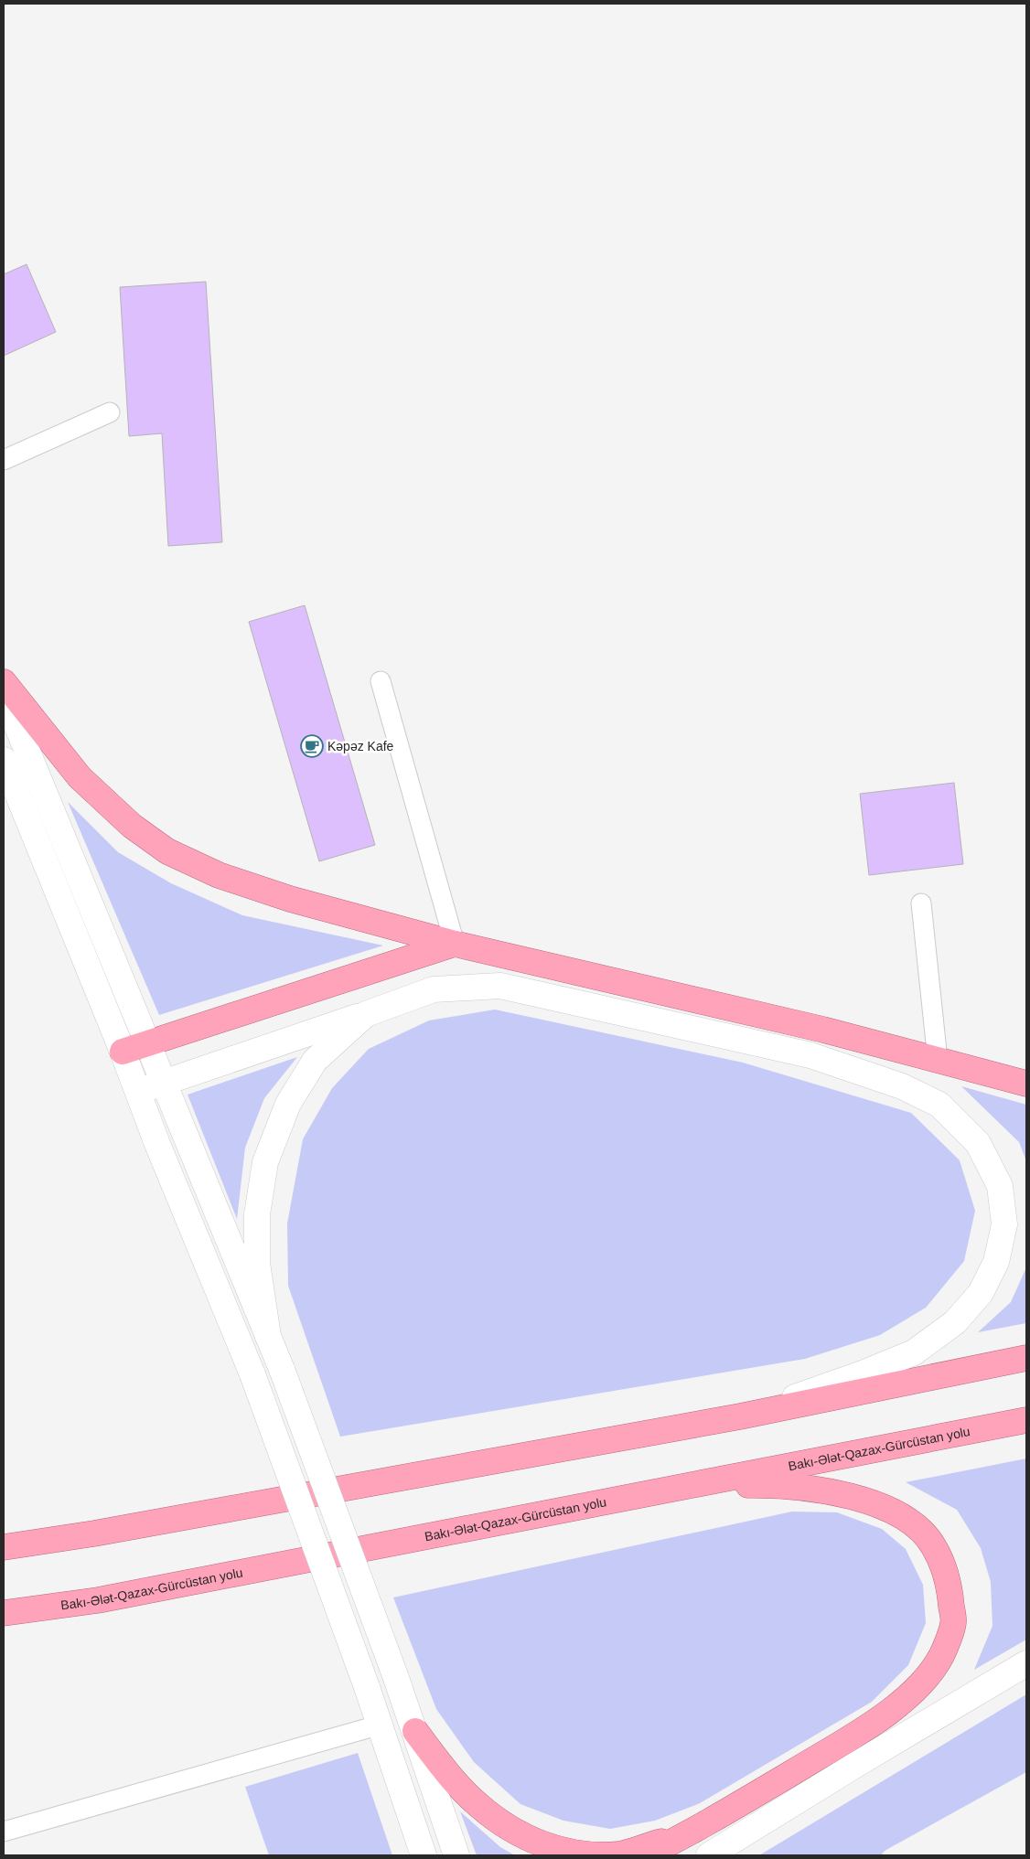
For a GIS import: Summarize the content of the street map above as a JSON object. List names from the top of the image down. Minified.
{"streets":{"highway":["Bakı-Ələt-Qazax-Gürcüstan yolu"]},"places":{"cafe":["Kəpəz Kafe"]}}
